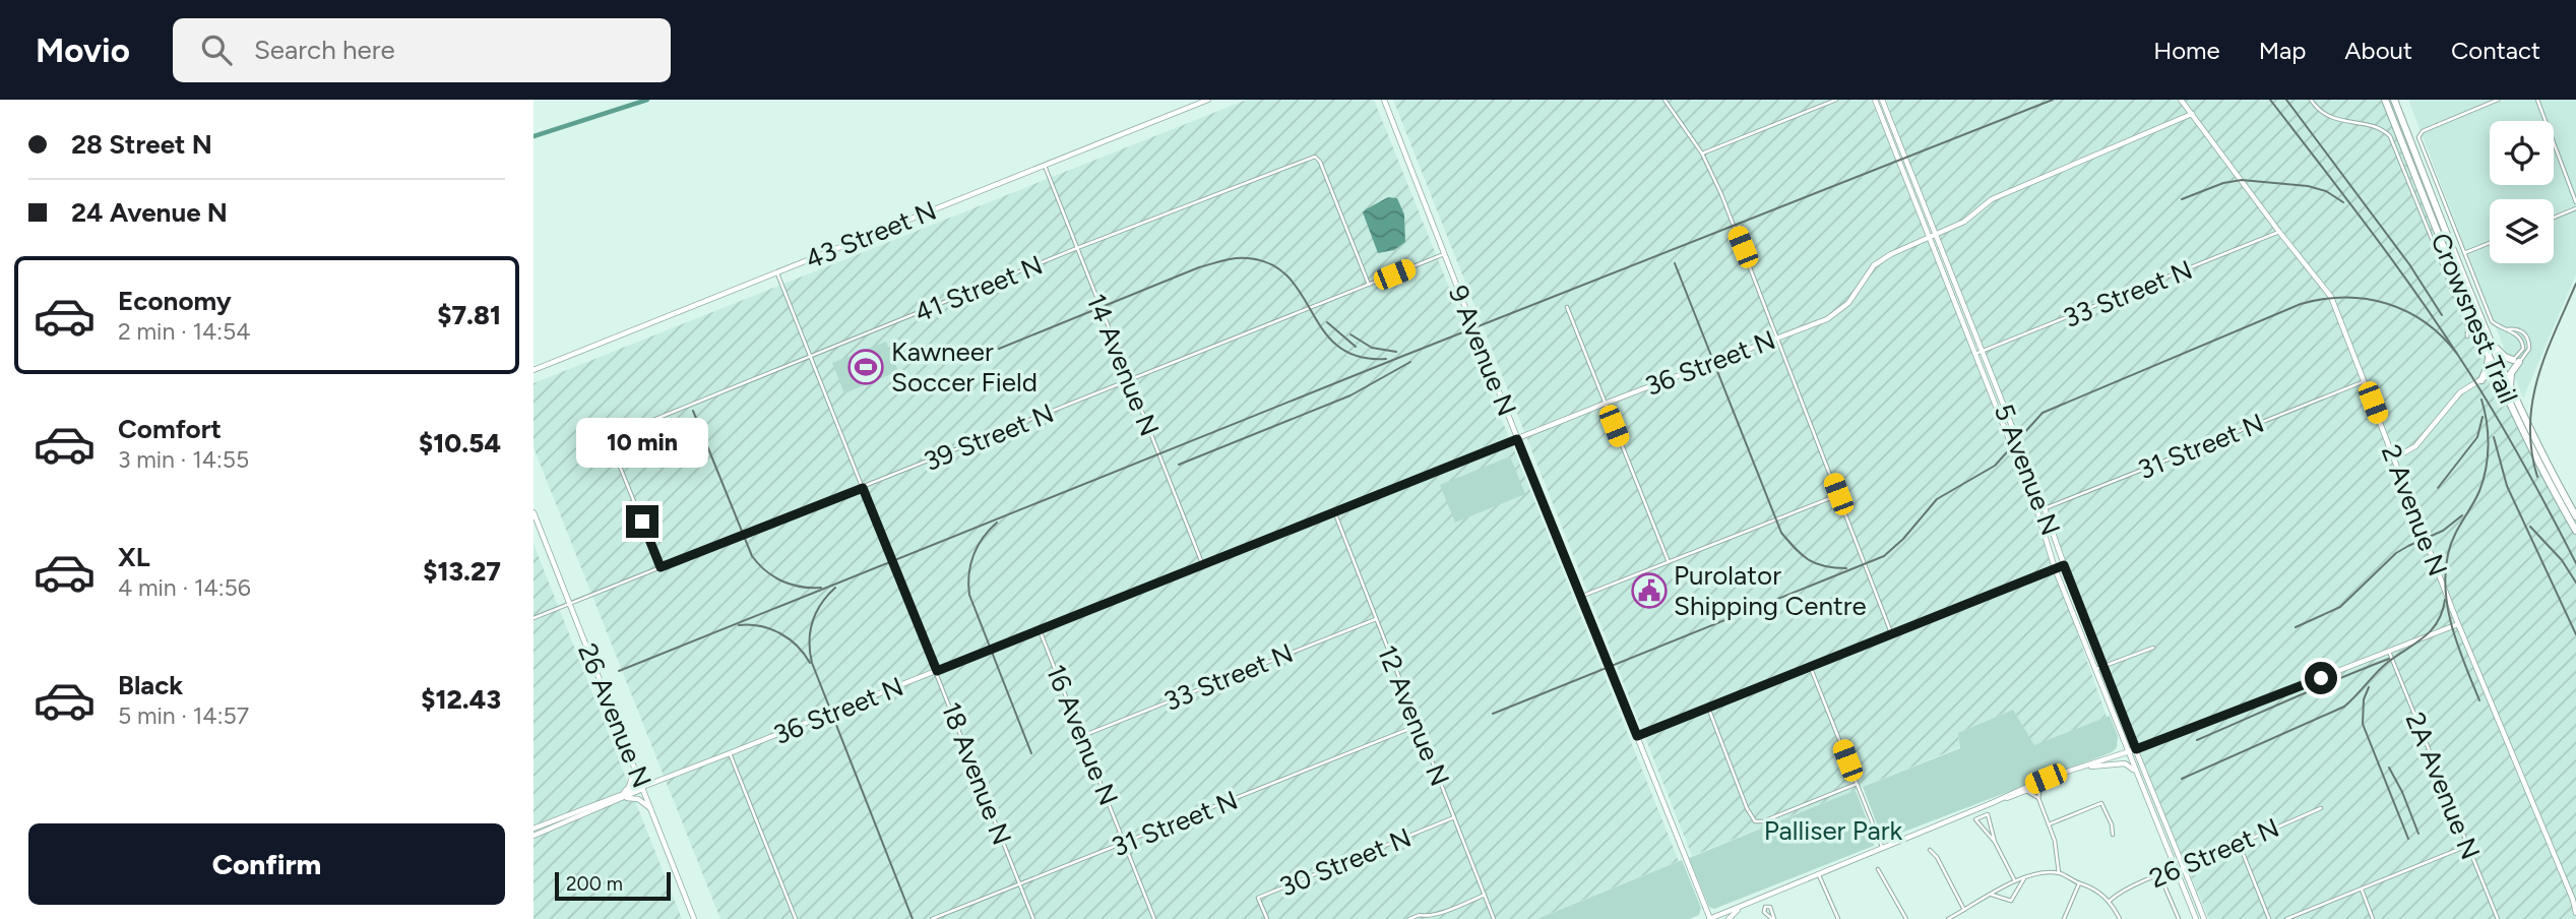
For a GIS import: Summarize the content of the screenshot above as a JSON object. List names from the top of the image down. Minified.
{"streets":{"highway":["Crowsnest Trail"],"street":["43 Street N","41 Street N","33 Street N","9 Avenue N","36 Street N","14 Avenue N","39 Street N","31 Street N","5 Avenue N","2 Avenue N","26 Avenue N","12 Avenue N","16 Avenue N","18 Avenue N","2A Avenue N","26 Street N","30 Street N"]},"crossings":[["43 Street N","14 Avenue N"],["43 Street N","18 Avenue N"],["41 Street N","14 Avenue N"],["41 Street N","39 Street N"],["41 Street N","18 Avenue N"],["33 Street N","5 Avenue N"],["33 Street N","2 Avenue N"],["33 Street N","12 Avenue N"],["33 Street N","16 Avenue N"],["9 Avenue N","36 Street N"],["9 Avenue N","39 Street N"],["36 Street N","14 Avenue N"],["36 Street N","5 Avenue N"],["36 Street N","2 Avenue N"],["36 Street N","26 Avenue N"],["36 Street N","12 Avenue N"],["36 Street N","16 Avenue N"],["36 Street N","18 Avenue N"],["14 Avenue N","39 Street N"],["39 Street N","26 Avenue N"],["39 Street N","18 Avenue N"],["31 Street N","5 Avenue N"],["31 Street N","2 Avenue N"],["31 Street N","12 Avenue N"],["31 Street N","16 Avenue N"],["31 Street N","18 Avenue N"],["5 Avenue N","26 Street N"],["12 Avenue N","30 Street N"]],"parks":["Palliser Park"],"places":{"sports":["Kawneer Soccer Field"],"public building":["Purolator Shipping Centre"]},"scale_bar":"200 m","page":{"header":"Movio","search":"Search here","nav":["Home","Map","About","Contact"],"banner":["28 Street N","24 Avenue N"],"list":[{"name":"Economy","note":"2 min · 14:54","value":"$7.81"},{"name":"Comfort","note":"3 min · 14:55","value":"$10.54"},{"name":"XL","note":"4 min · 14:56","value":"$13.27"},{"name":"Black","note":"5 min · 14:57","value":"$12.43"}],"bubble":"10 min","buttons":"Confirm","scale":"200 m"}}
